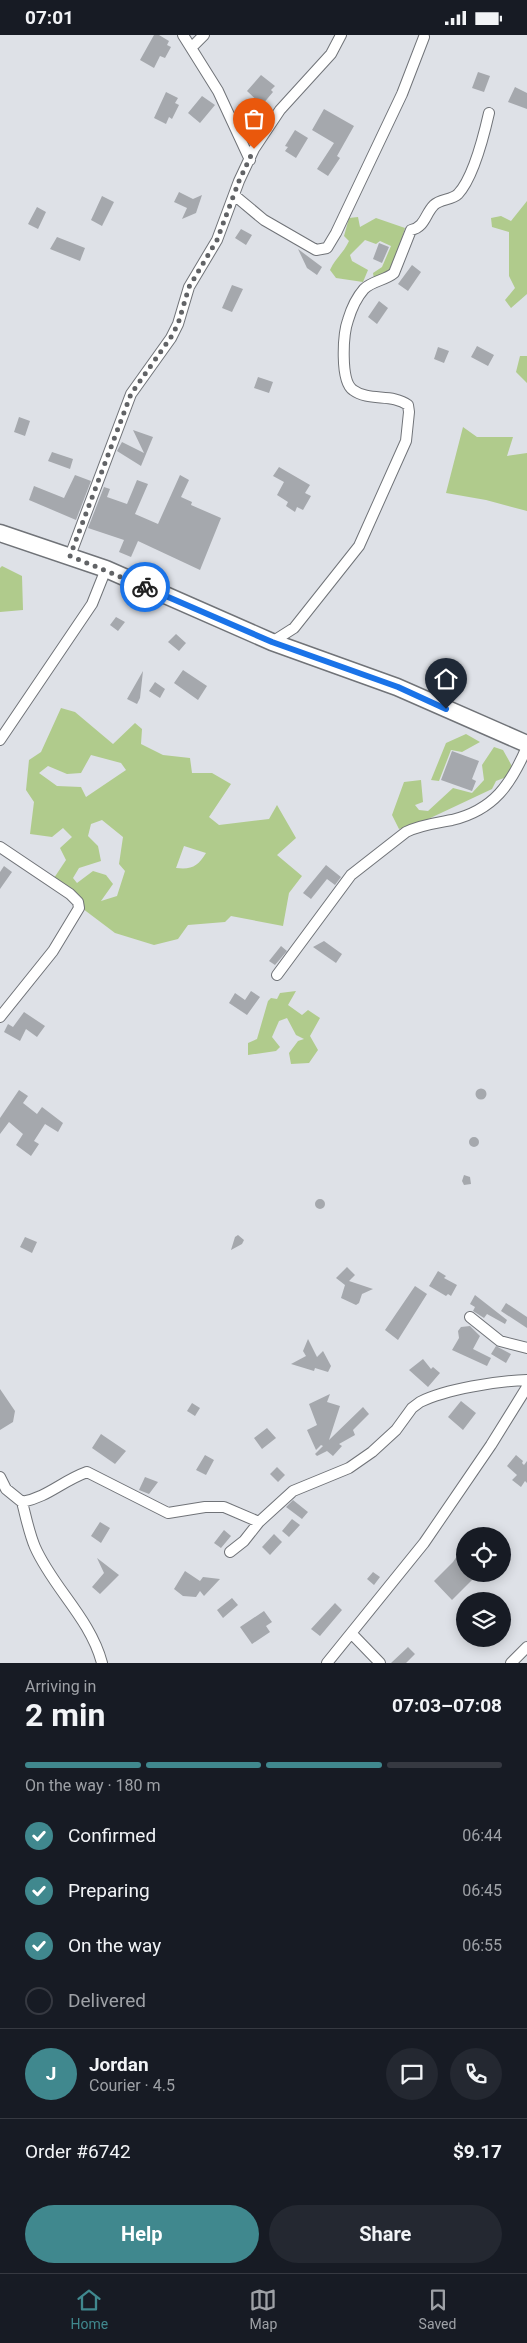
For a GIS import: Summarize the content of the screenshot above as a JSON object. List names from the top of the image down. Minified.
{"page":{"status":"07:01","heading":["2 min","Arriving in","07:03–07:08"],"panel":["Jordan","Courier · 4.5","Order #6742","$9.17"],"bar":"On the way · 180 m","list":[["Confirmed","06:44"],["Preparing","06:45"],["On the way","06:55"],"Delivered"],"round":"J","buttons":["Help","Share"],"tabs":["Home","Map","Saved"]}}
